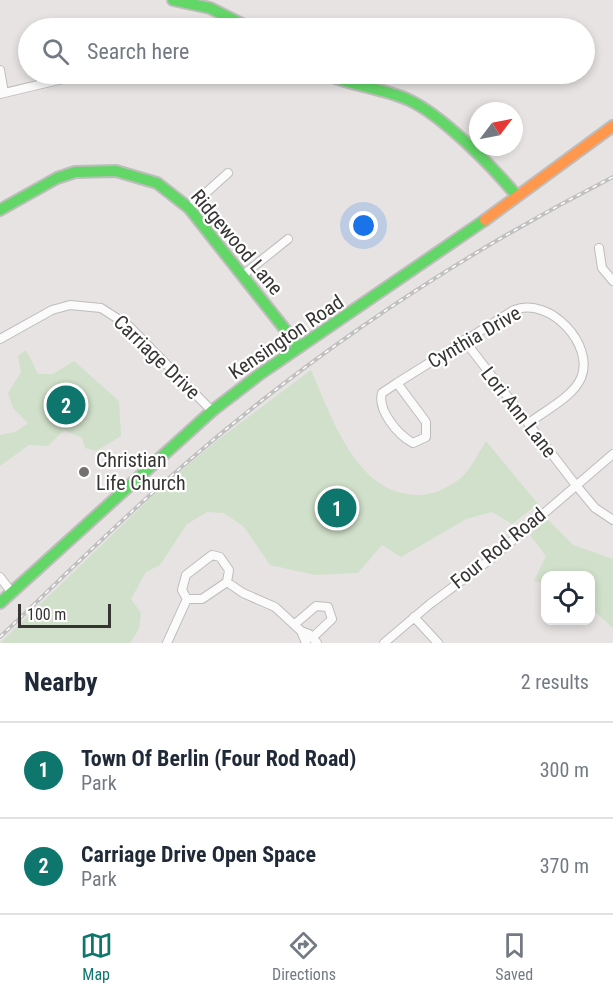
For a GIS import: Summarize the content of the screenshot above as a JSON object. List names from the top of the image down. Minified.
{"streets":{"street":["Ridgewood Lane","Kensington Road","Cynthia Drive","Carriage Drive","Lori Ann Lane","Four Rod Road"]},"crossings":[["Ridgewood Lane","Kensington Road"],["Kensington Road","Carriage Drive"],["Cynthia Drive","Lori Ann Lane"],["Lori Ann Lane","Four Rod Road"]],"places":["Christian Life Church"],"scale_bar":"100 m","north":"top right","page":{"search":"Search here","pins":["2","1"],"scale":"100 m","heading":["Nearby","2 results"],"list":[{"mark":"1","name":"Town Of Berlin (Four Rod Road)","note":"Park","value":"300 m"},{"mark":"2","name":"Carriage Drive Open Space","note":"Park","value":"370 m"}],"nav":["Map","Directions","Saved"]}}
